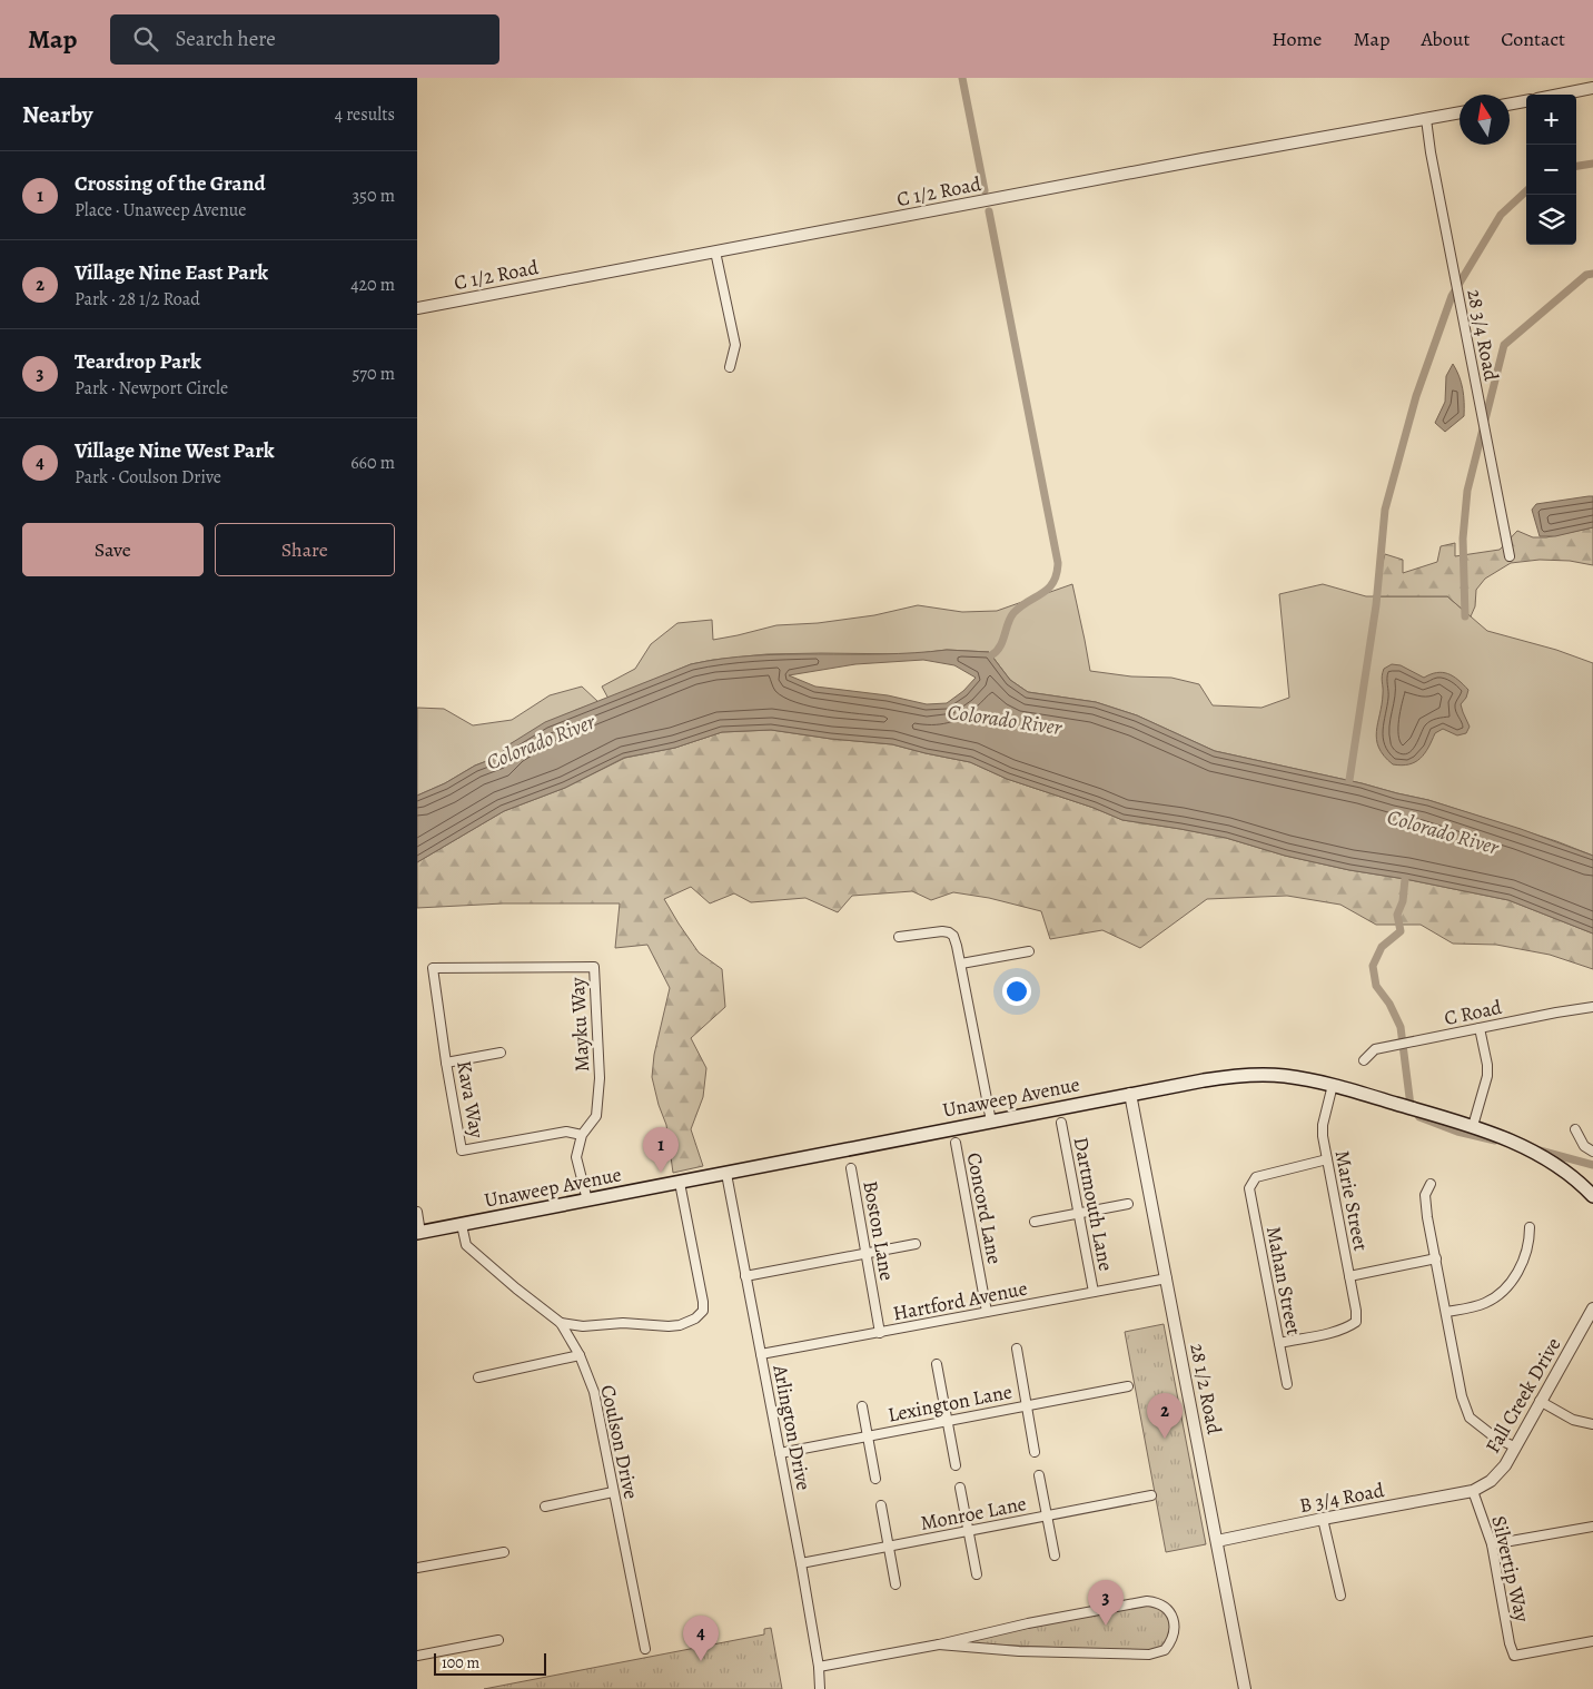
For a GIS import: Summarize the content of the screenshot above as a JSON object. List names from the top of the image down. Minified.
{"streets":{"main road":["Unaweep Avenue"],"street":["C 1/2 Road","28 3/4 Road","C Road","Mayku Way","Kava Way","Marie Street","Dartmouth Lane","Concord Lane","Boston Lane","Mahan Street","Hartford Avenue","28 1/2 Road","Fall Creek Drive","Lexington Lane","Arlington Drive","Coulson Drive","B 3/4 Road","Monroe Lane","Silvertip Way"]},"crossings":[["C 1/2 Road","28 3/4 Road"],["Mayku Way","Unaweep Avenue"],["Mayku Way","Kava Way"],["Unaweep Avenue","Marie Street"],["Unaweep Avenue","28 1/2 Road"],["Unaweep Avenue","Arlington Drive"],["Unaweep Avenue","Coulson Drive"],["Marie Street","Mahan Street"],["Dartmouth Lane","Hartford Avenue"],["Concord Lane","Hartford Avenue"],["Boston Lane","Hartford Avenue"],["Hartford Avenue","28 1/2 Road"],["Hartford Avenue","Arlington Drive"],["28 1/2 Road","B 3/4 Road"],["Fall Creek Drive","B 3/4 Road"],["Fall Creek Drive","Silvertip Way"],["Lexington Lane","Arlington Drive"],["Arlington Drive","Monroe Lane"],["B 3/4 Road","Silvertip Way"]],"water":["Colorado River"],"scale_bar":"100 m","north":"top","page":{"header":"Map","search":"Search here","nav":["Home","Map","About","Contact"],"heading":["Nearby","4 results"],"map_buttons":["+","−"],"list":[{"mark":"1","name":"Crossing of the Grand","note":"Place · Unaweep Avenue","value":"350 m"},{"mark":"2","name":"Village Nine East Park","note":"Park · 28 1/2 Road","value":"420 m"},{"mark":"3","name":"Teardrop Park","note":"Park · Newport Circle","value":"570 m"},{"mark":"4","name":"Village Nine West Park","note":"Park · Coulson Drive","value":"660 m"}],"buttons":["Save","Share"],"pins":["1","2","3","4"],"scale":"100 m"}}
